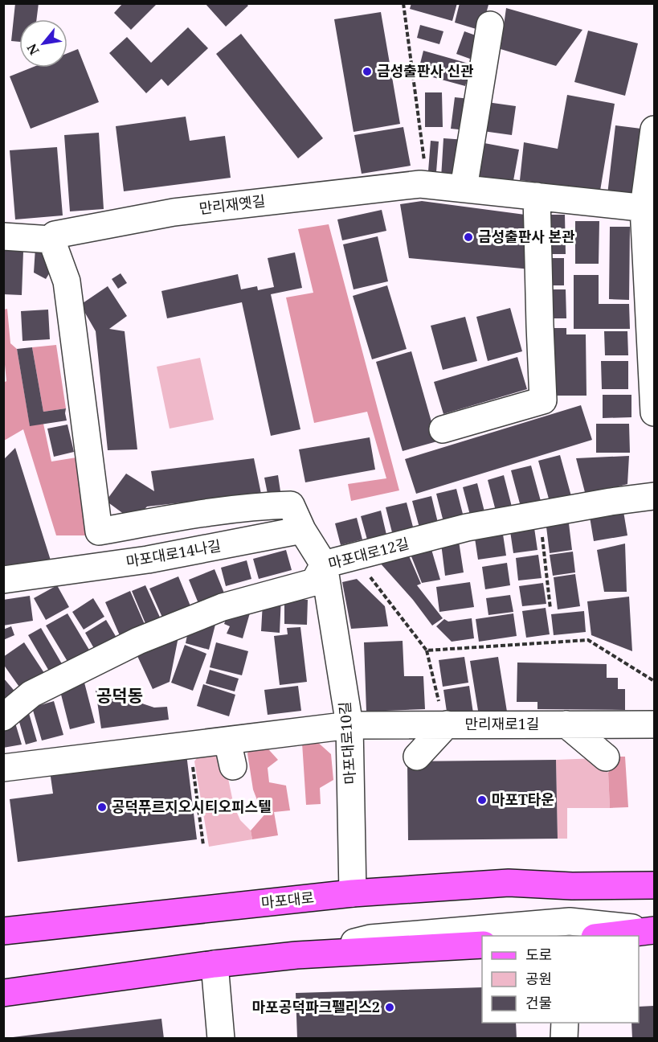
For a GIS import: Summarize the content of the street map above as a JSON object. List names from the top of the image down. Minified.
{"streets":{"main road":["마포대로"],"street":["만리재옛길","마포대로14나길","마포대로12길","만리재로1길","마포대로10길"]},"crossings":[["마포대로12길","마포대로10길"],["만리재로1길","마포대로10길"],["마포대로10길","마포대로"]],"districts":["공덕동"],"places":["금성출판사 신관","금성출판사 본관","마포T타운","공덕푸르지오시티오피스텔","마포공덕파크펠리스2"],"legend":["도로","공원","건물"],"north":"bottom left"}
